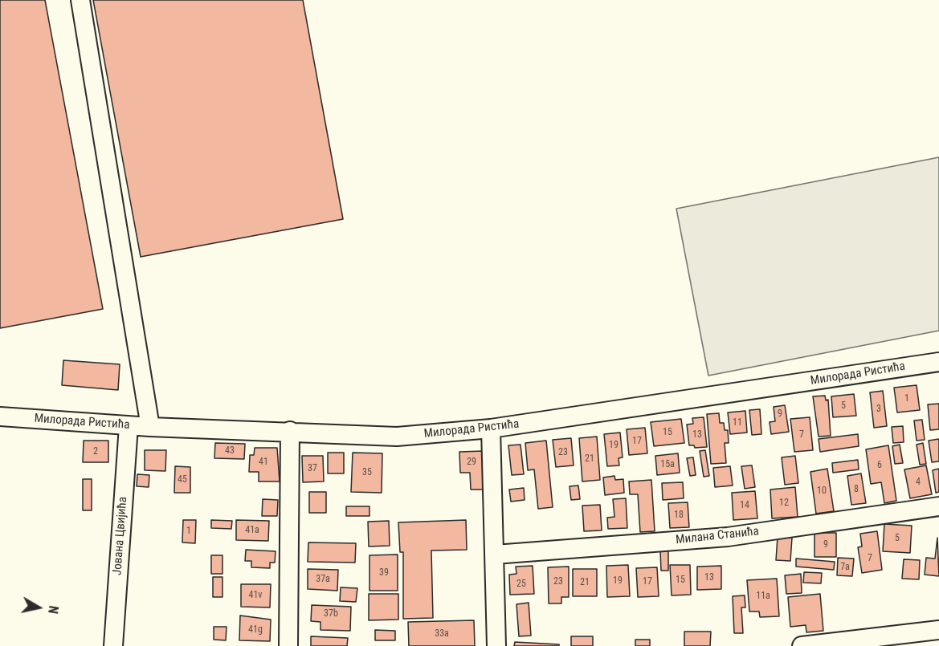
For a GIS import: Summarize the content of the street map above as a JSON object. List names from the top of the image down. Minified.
{"streets":{"street":["Милорада Ристића","Јована Цвијића","Милана Станића"]},"crossings":[["Милорада Ристића","Јована Цвијића"]],"house_numbers":["1","5","3","9","11","15","13","7","17","19","43","2","23","21","41","29","15a","6","37","35","45","4","8","10","12","14","18","41a","1","5","9","7","7a","39","13","37a","15","19","23","17","21","25","41v","11a","37b","41g","33a"],"north":"right"}
